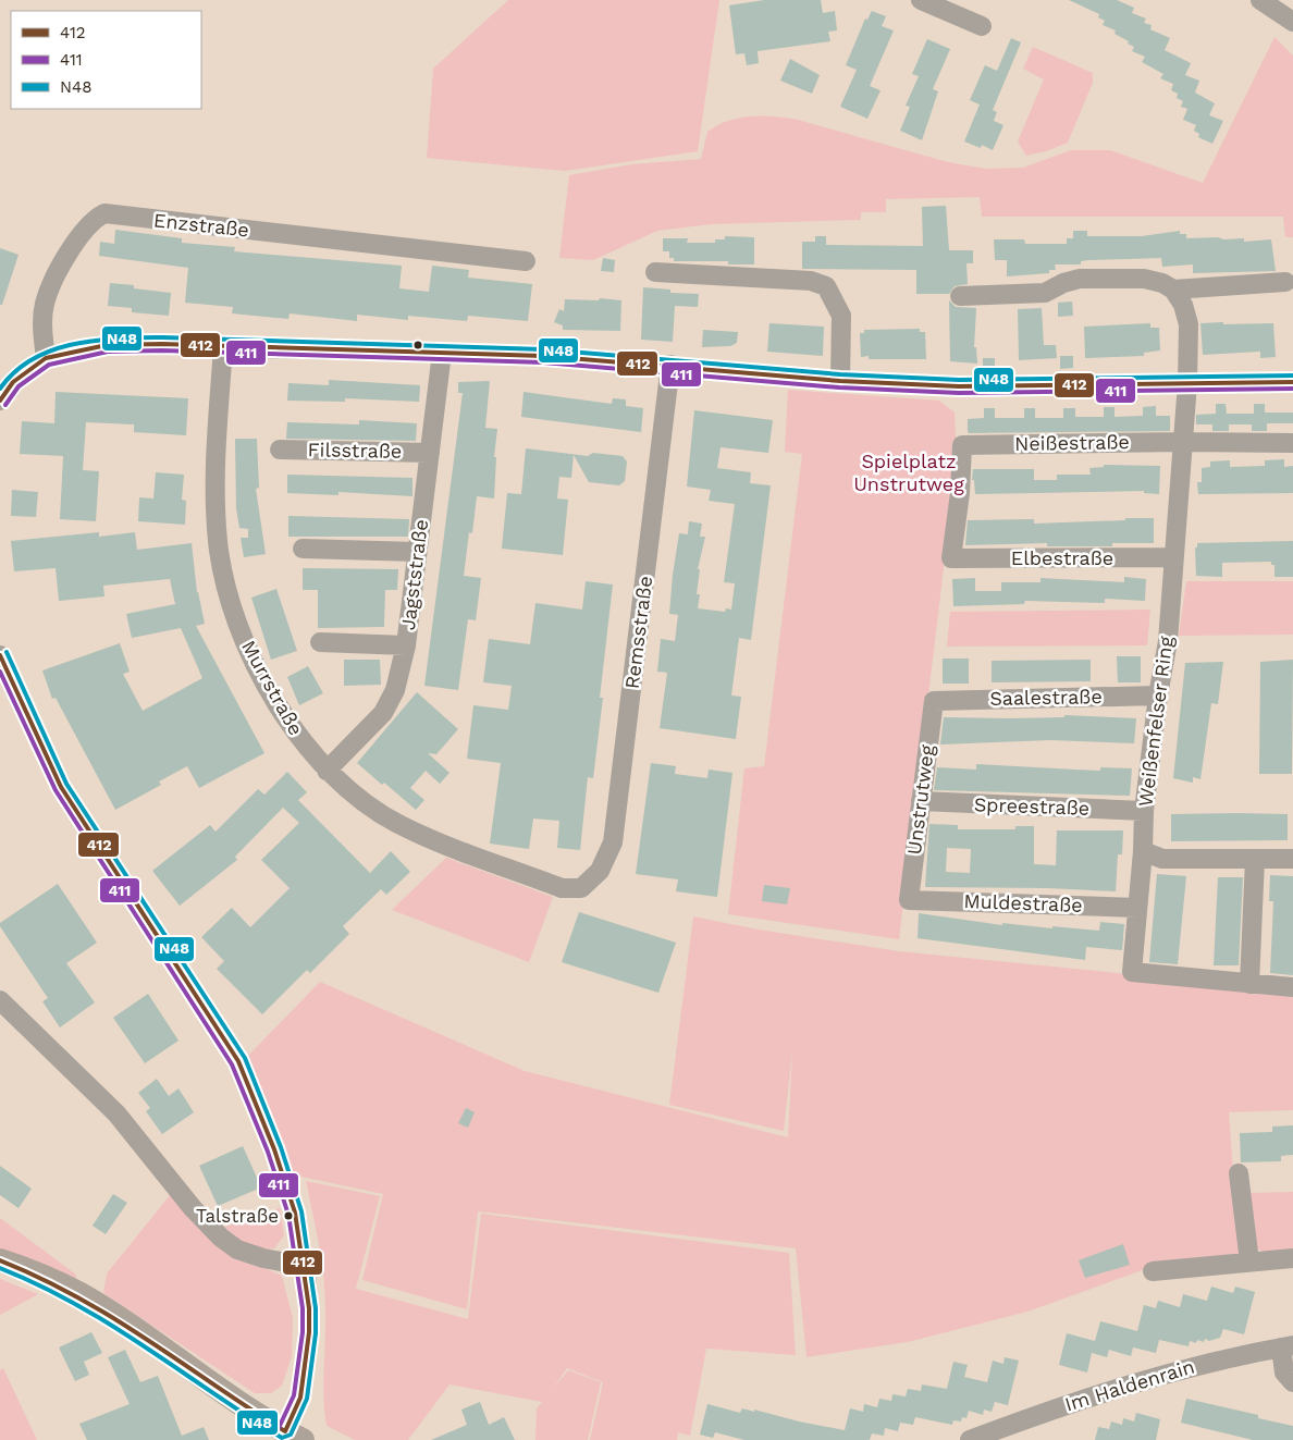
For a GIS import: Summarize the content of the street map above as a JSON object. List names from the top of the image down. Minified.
{"streets":{"street":["Enzstraße","Neißestraße","Filsstraße","Elbestraße","Jagststraße","Remsstraße","Murrstraße","Saalestraße","Weißenfelser Ring","Unstrutweg","Spreestraße","Muldestraße","Im Haldenrain"]},"crossings":[["Neißestraße","Elbestraße"],["Neißestraße","Weißenfelser Ring"],["Filsstraße","Jagststraße"],["Elbestraße","Weißenfelser Ring"],["Jagststraße","Murrstraße"],["Remsstraße","Murrstraße"],["Saalestraße","Weißenfelser Ring"],["Saalestraße","Unstrutweg"],["Weißenfelser Ring","Spreestraße"],["Weißenfelser Ring","Muldestraße"],["Unstrutweg","Spreestraße"],["Unstrutweg","Muldestraße"]],"parks":["Spielplatz Unstrutweg"],"places":["Talstraße"],"lines":["transit line N48","transit line 412","transit line 411"],"legend":["412","411","N48"]}
